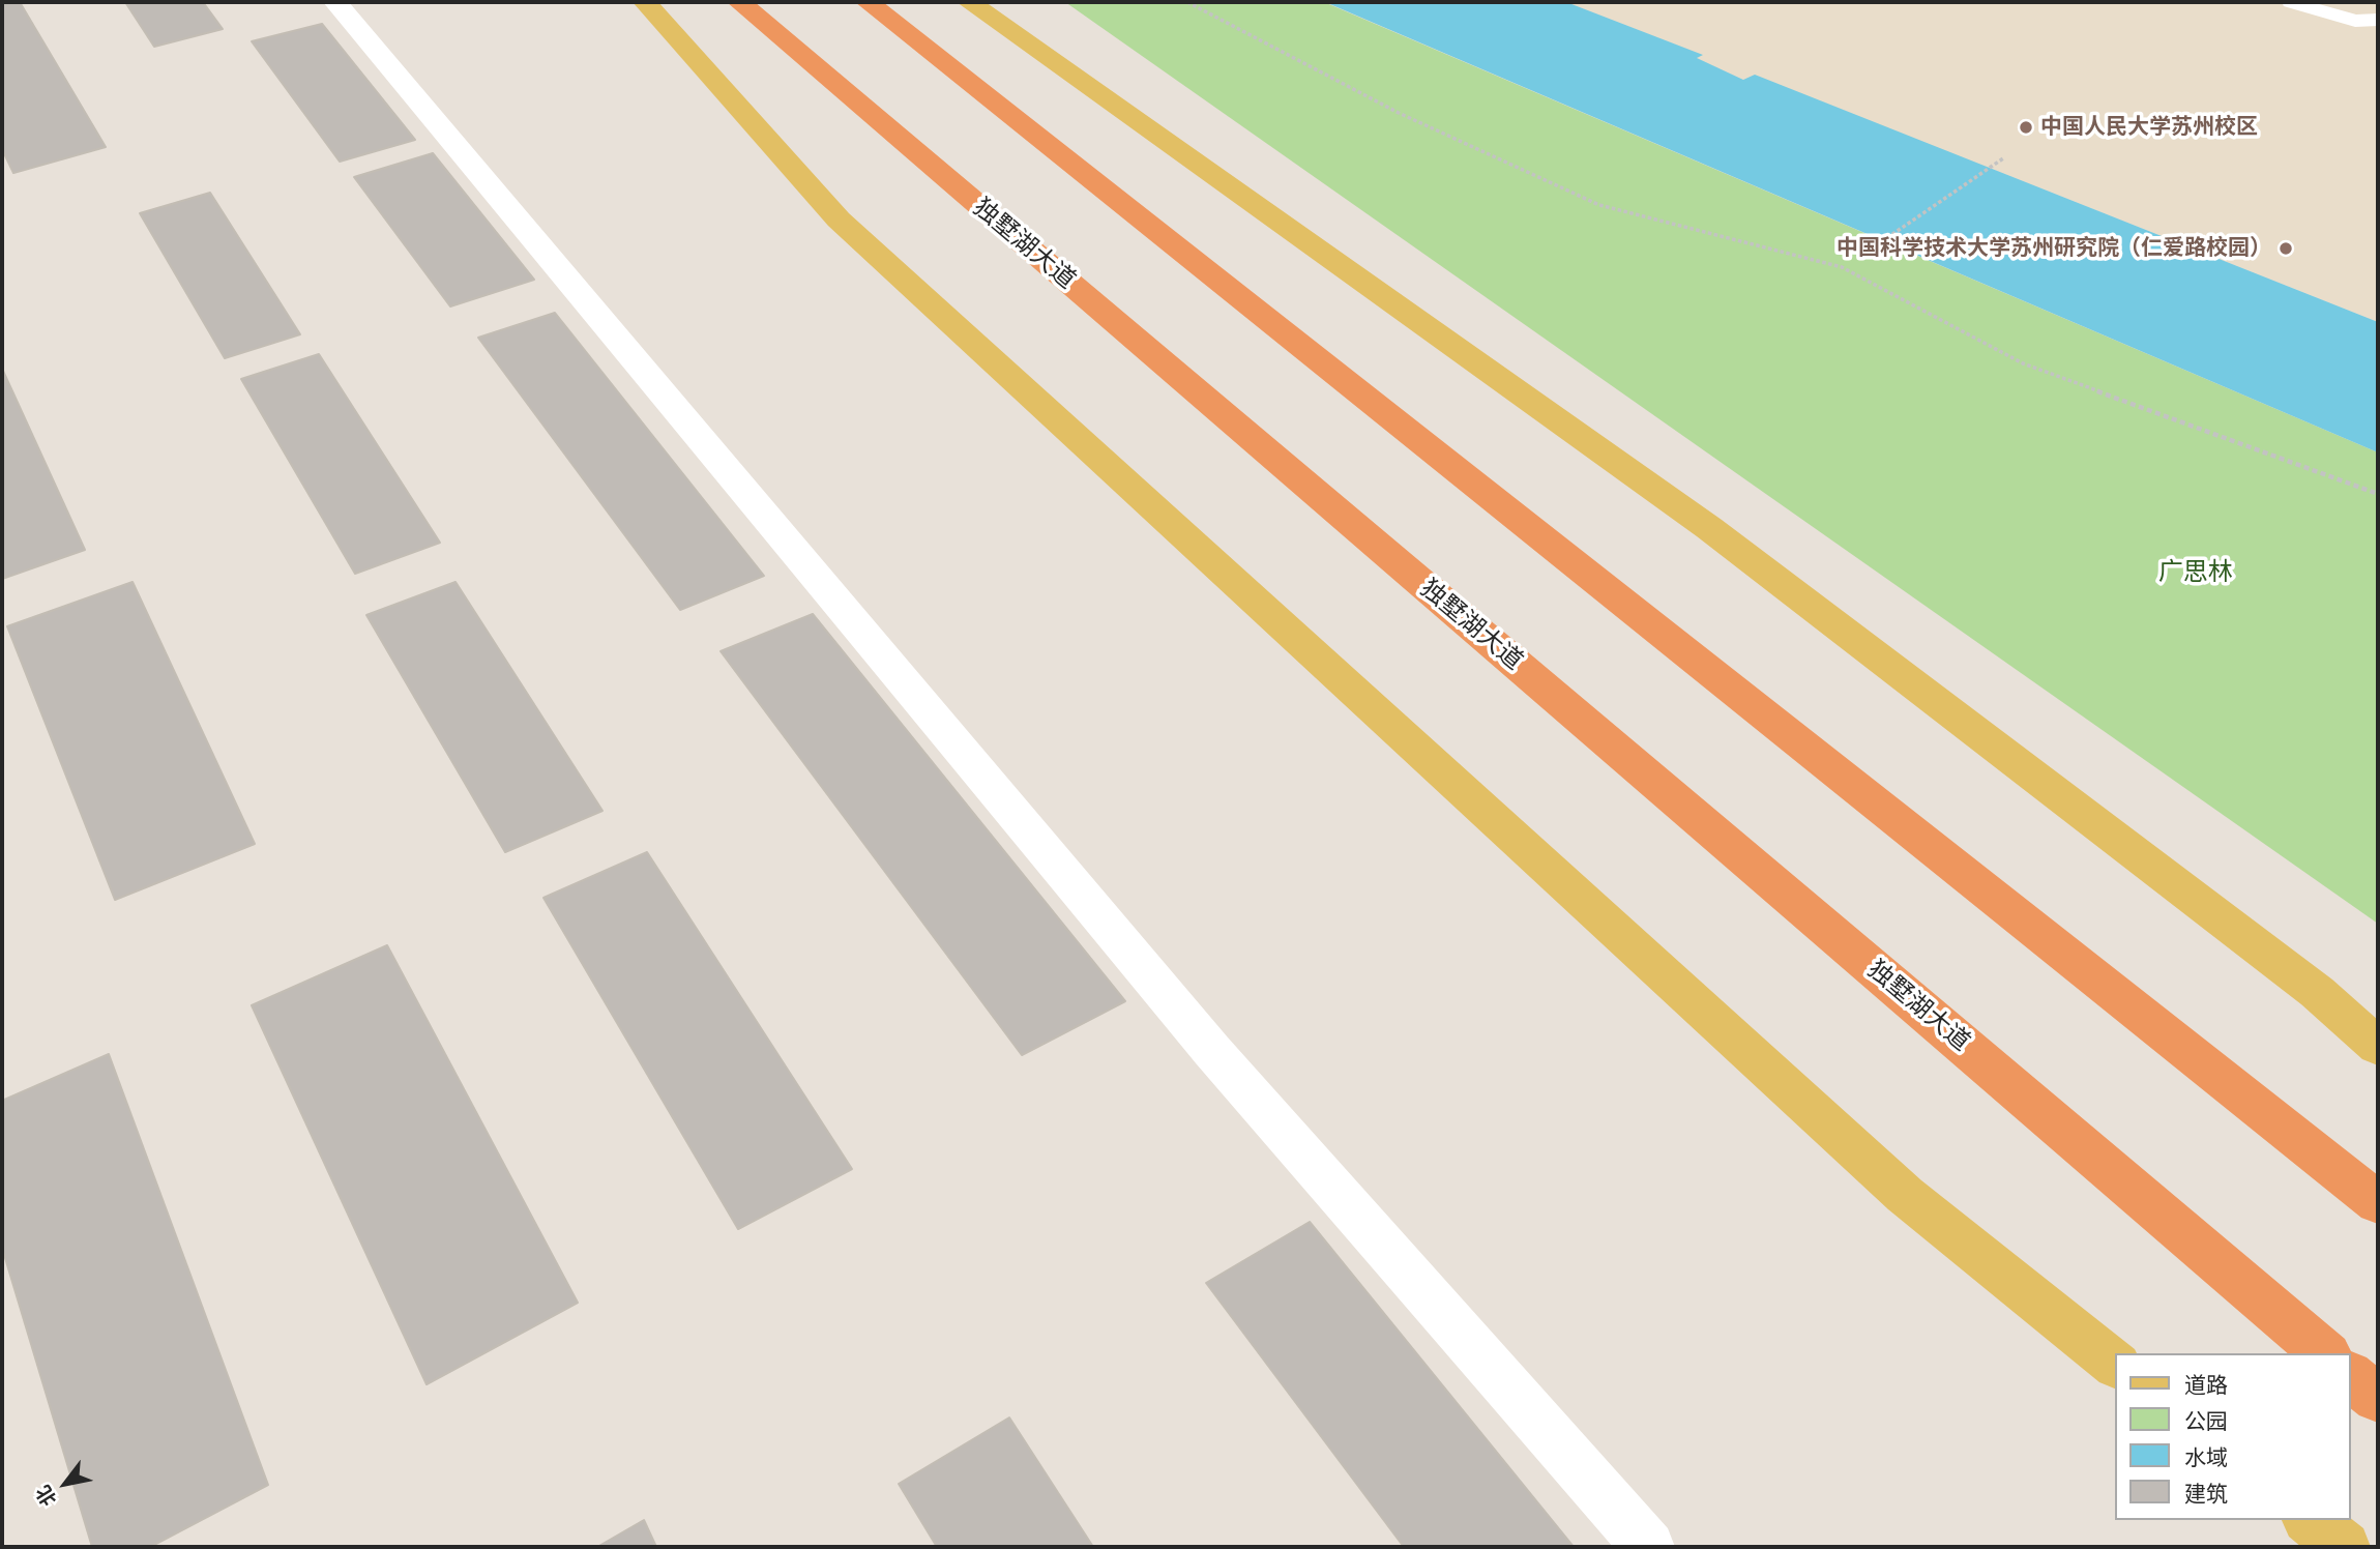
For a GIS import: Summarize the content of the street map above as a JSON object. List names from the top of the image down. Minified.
{"streets":{"highway":["独墅湖大道"]},"parks":["广思林"],"places":["中国人民大学苏州校区","中国科学技术大学苏州研究院（仁爱路校园）"],"legend":["道路","公园","水域","建筑"],"north":"bottom left"}
